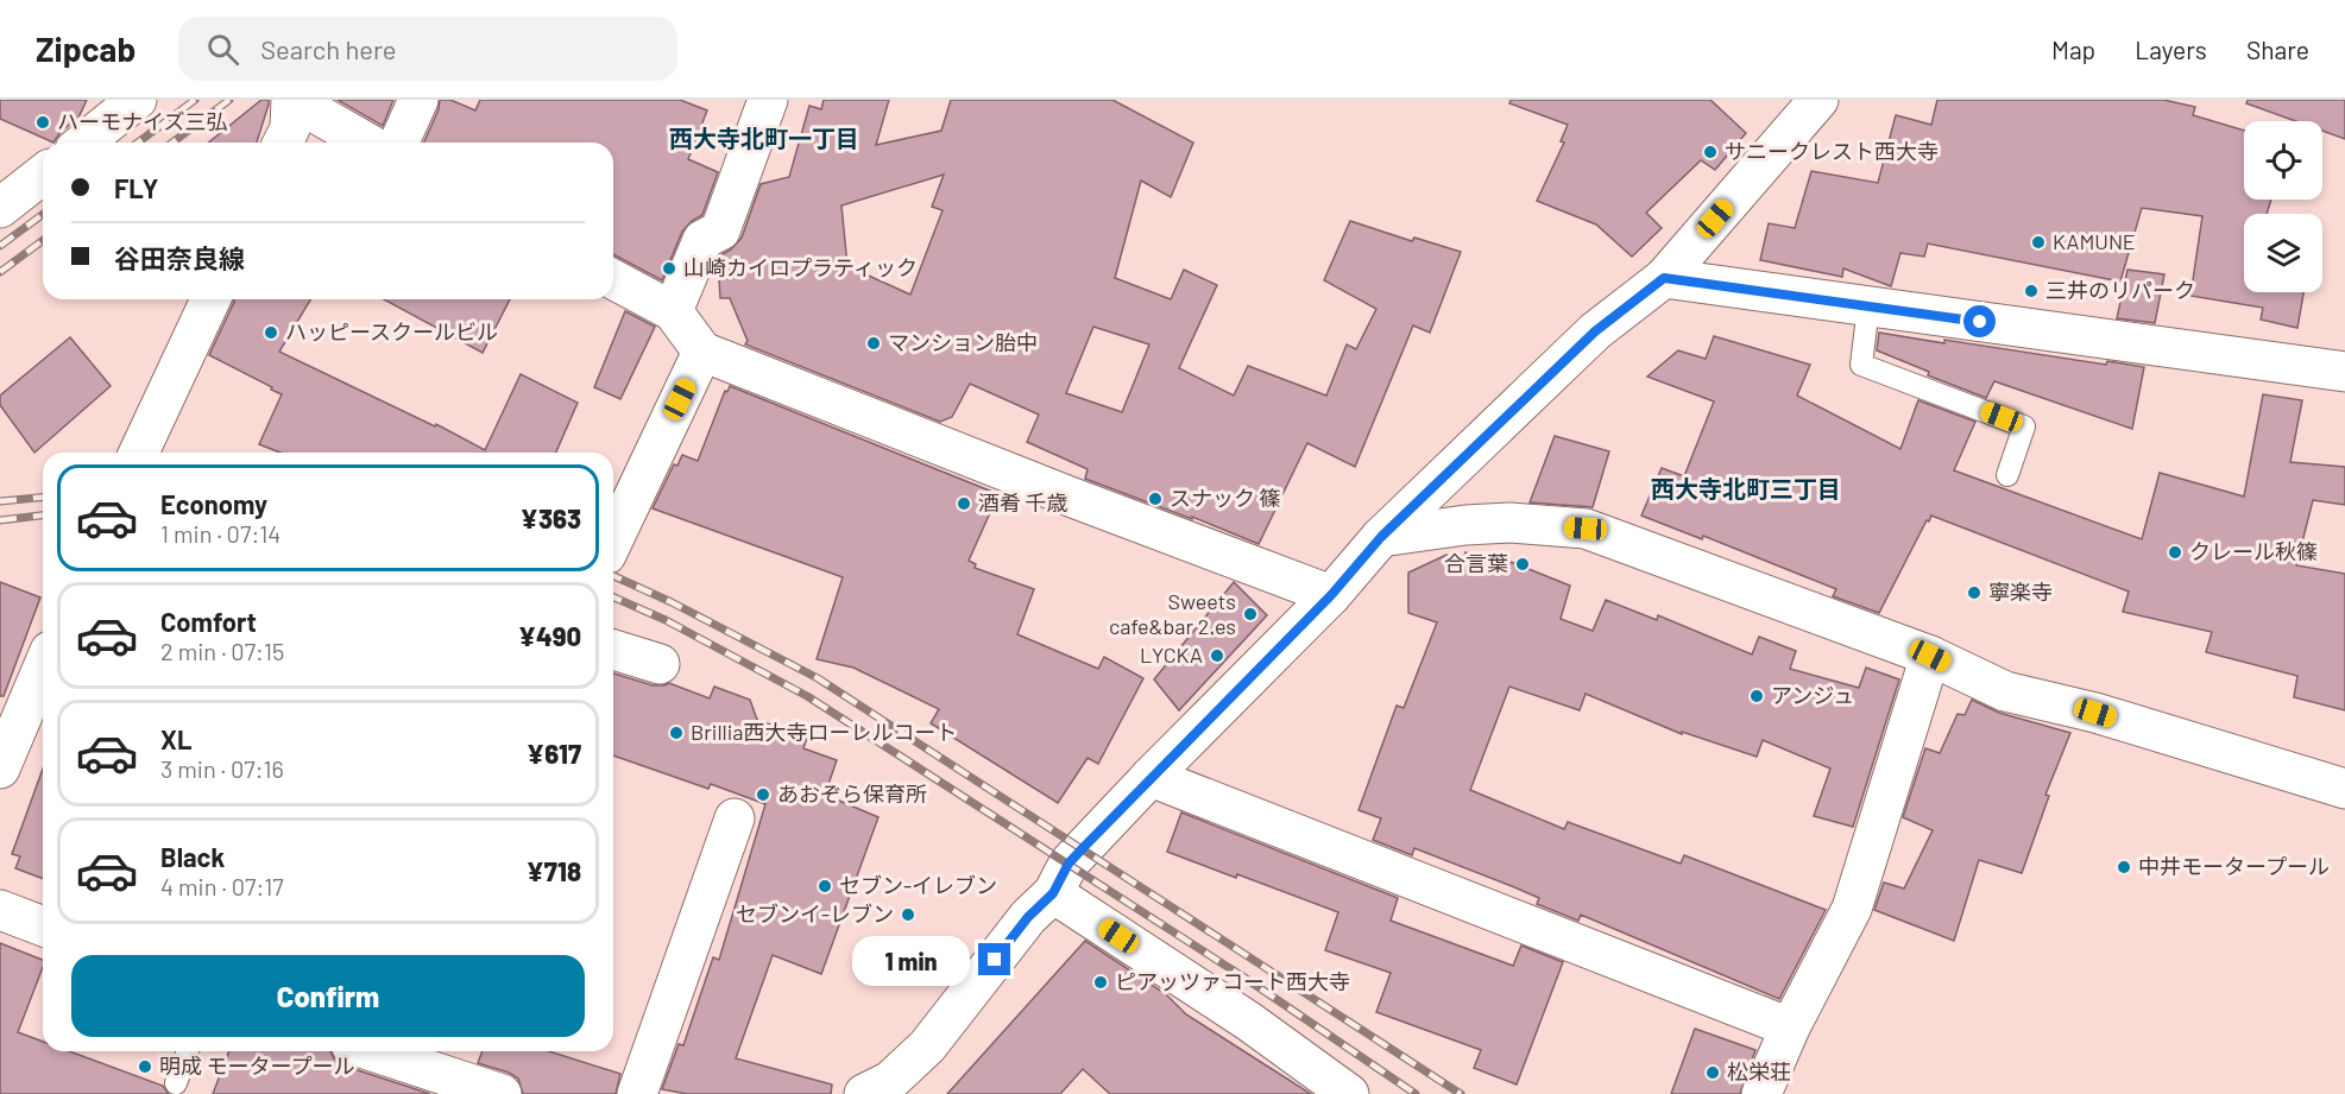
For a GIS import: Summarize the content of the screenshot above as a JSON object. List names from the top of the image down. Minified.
{"districts":["西大寺北町一丁目","西大寺北町三丁目"],"places":["ハーモナイズ三弘","サニークレスト西大寺","KAMUNE","山崎カイロプラティック","三井のリパーク","ハッピースクールビル","マンション胎中","スナック 篠","酒肴 千歳","クレール秋篠","合言葉","寧楽寺","Sweets cafe&bar 2.es","LYCKA","アンジュ","Brillia西大寺ローレルコート","あおぞら保育所","中井モータープール","セブン-イレブン","セブンイ-レブン","ピアッツァコート西大寺","明成 モータープール","松栄荘"],"page":{"header":"Zipcab","search":"Search here","nav":["Map","Layers","Share"],"banner":["FLY","谷田奈良線"],"list":[{"name":"Economy","note":"1 min · 07:14","value":"¥363"},{"name":"Comfort","note":"2 min · 07:15","value":"¥490"},{"name":"XL","note":"3 min · 07:16","value":"¥617"},{"name":"Black","note":"4 min · 07:17","value":"¥718"}],"bubble":"1 min","buttons":"Confirm"}}
